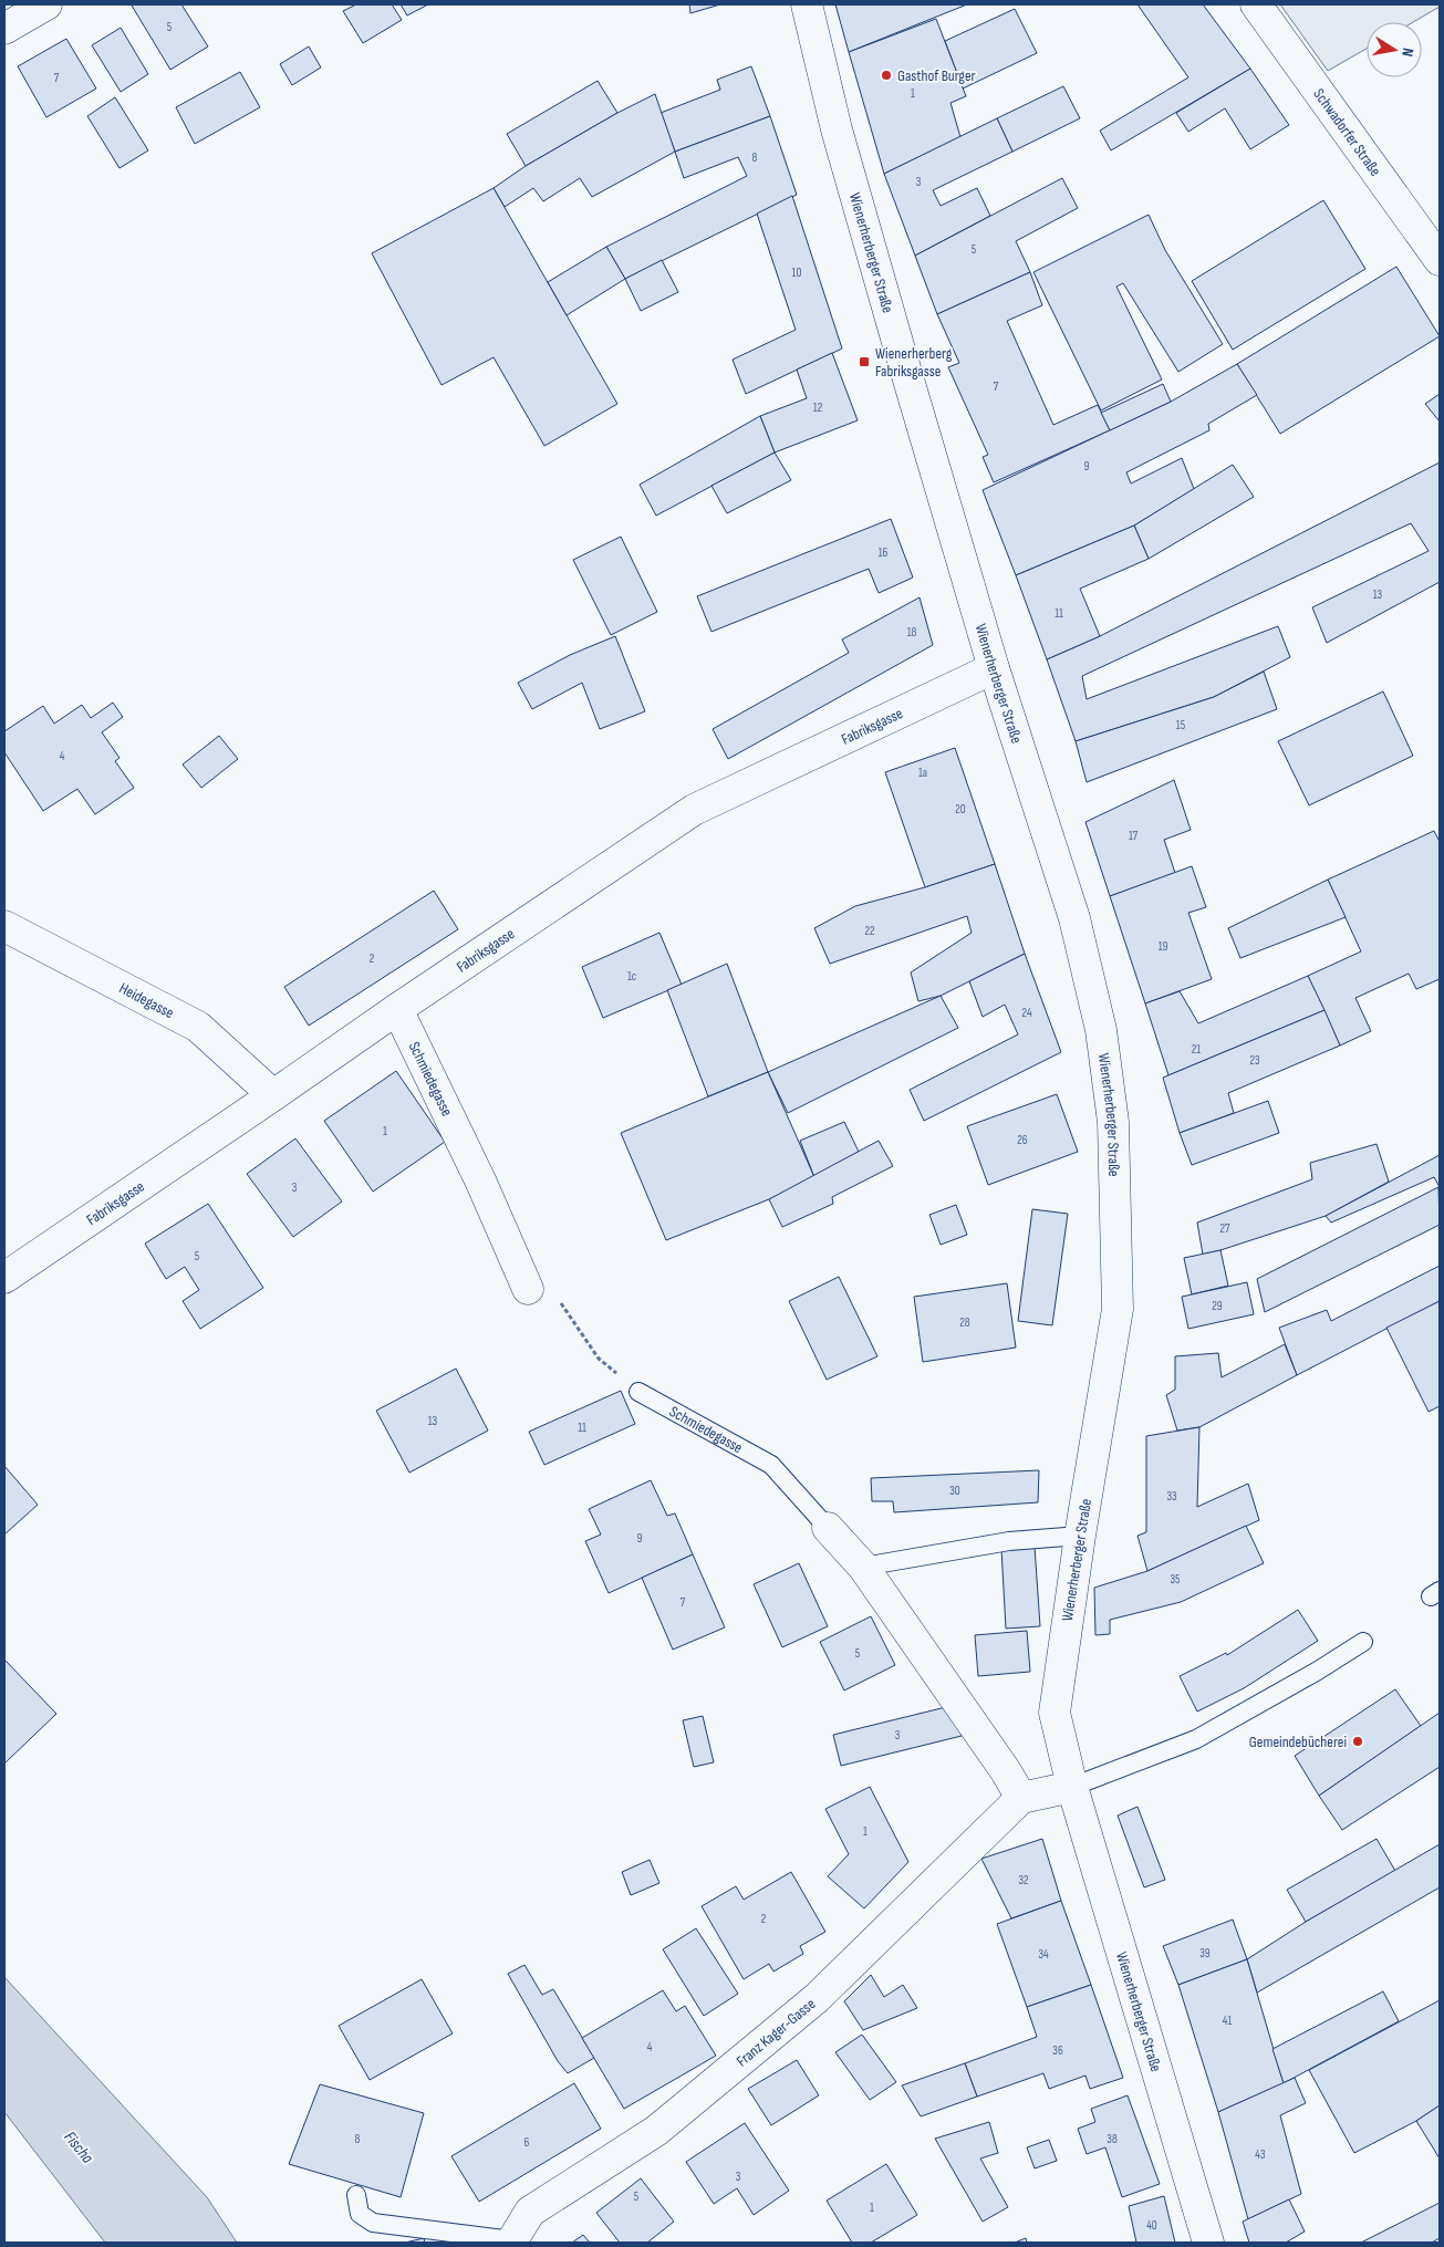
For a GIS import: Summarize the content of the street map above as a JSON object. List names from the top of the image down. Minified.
{"streets":{"street":["Schwadorfer Straße","Wienerherberger Straße","Fabriksgasse","Heidegasse","Schmiedegasse","Franz Kager-Gasse"]},"crossings":[["Wienerherberger Straße","Fabriksgasse"],["Fabriksgasse","Heidegasse"],["Fabriksgasse","Schmiedegasse"],["Schmiedegasse","Franz Kager-Gasse"]],"water":["Fischa"],"places":{"other":["Gasthof Burger","Gemeindebücherei"],"transit":["Wienerherberg Fabriksgasse"]},"house_numbers":["5","7","1","8","3","5","10","7","12","9","16","13","11","18","15","4","1a","20","17","22","19","2","1c","24","21","23","1","26","3","27","5","29","28","13","11","30","33","9","35","7","5","3","1","32","2","39","34","41","4","36","8","38","6","43","3","5","1","40"],"north":"right"}
